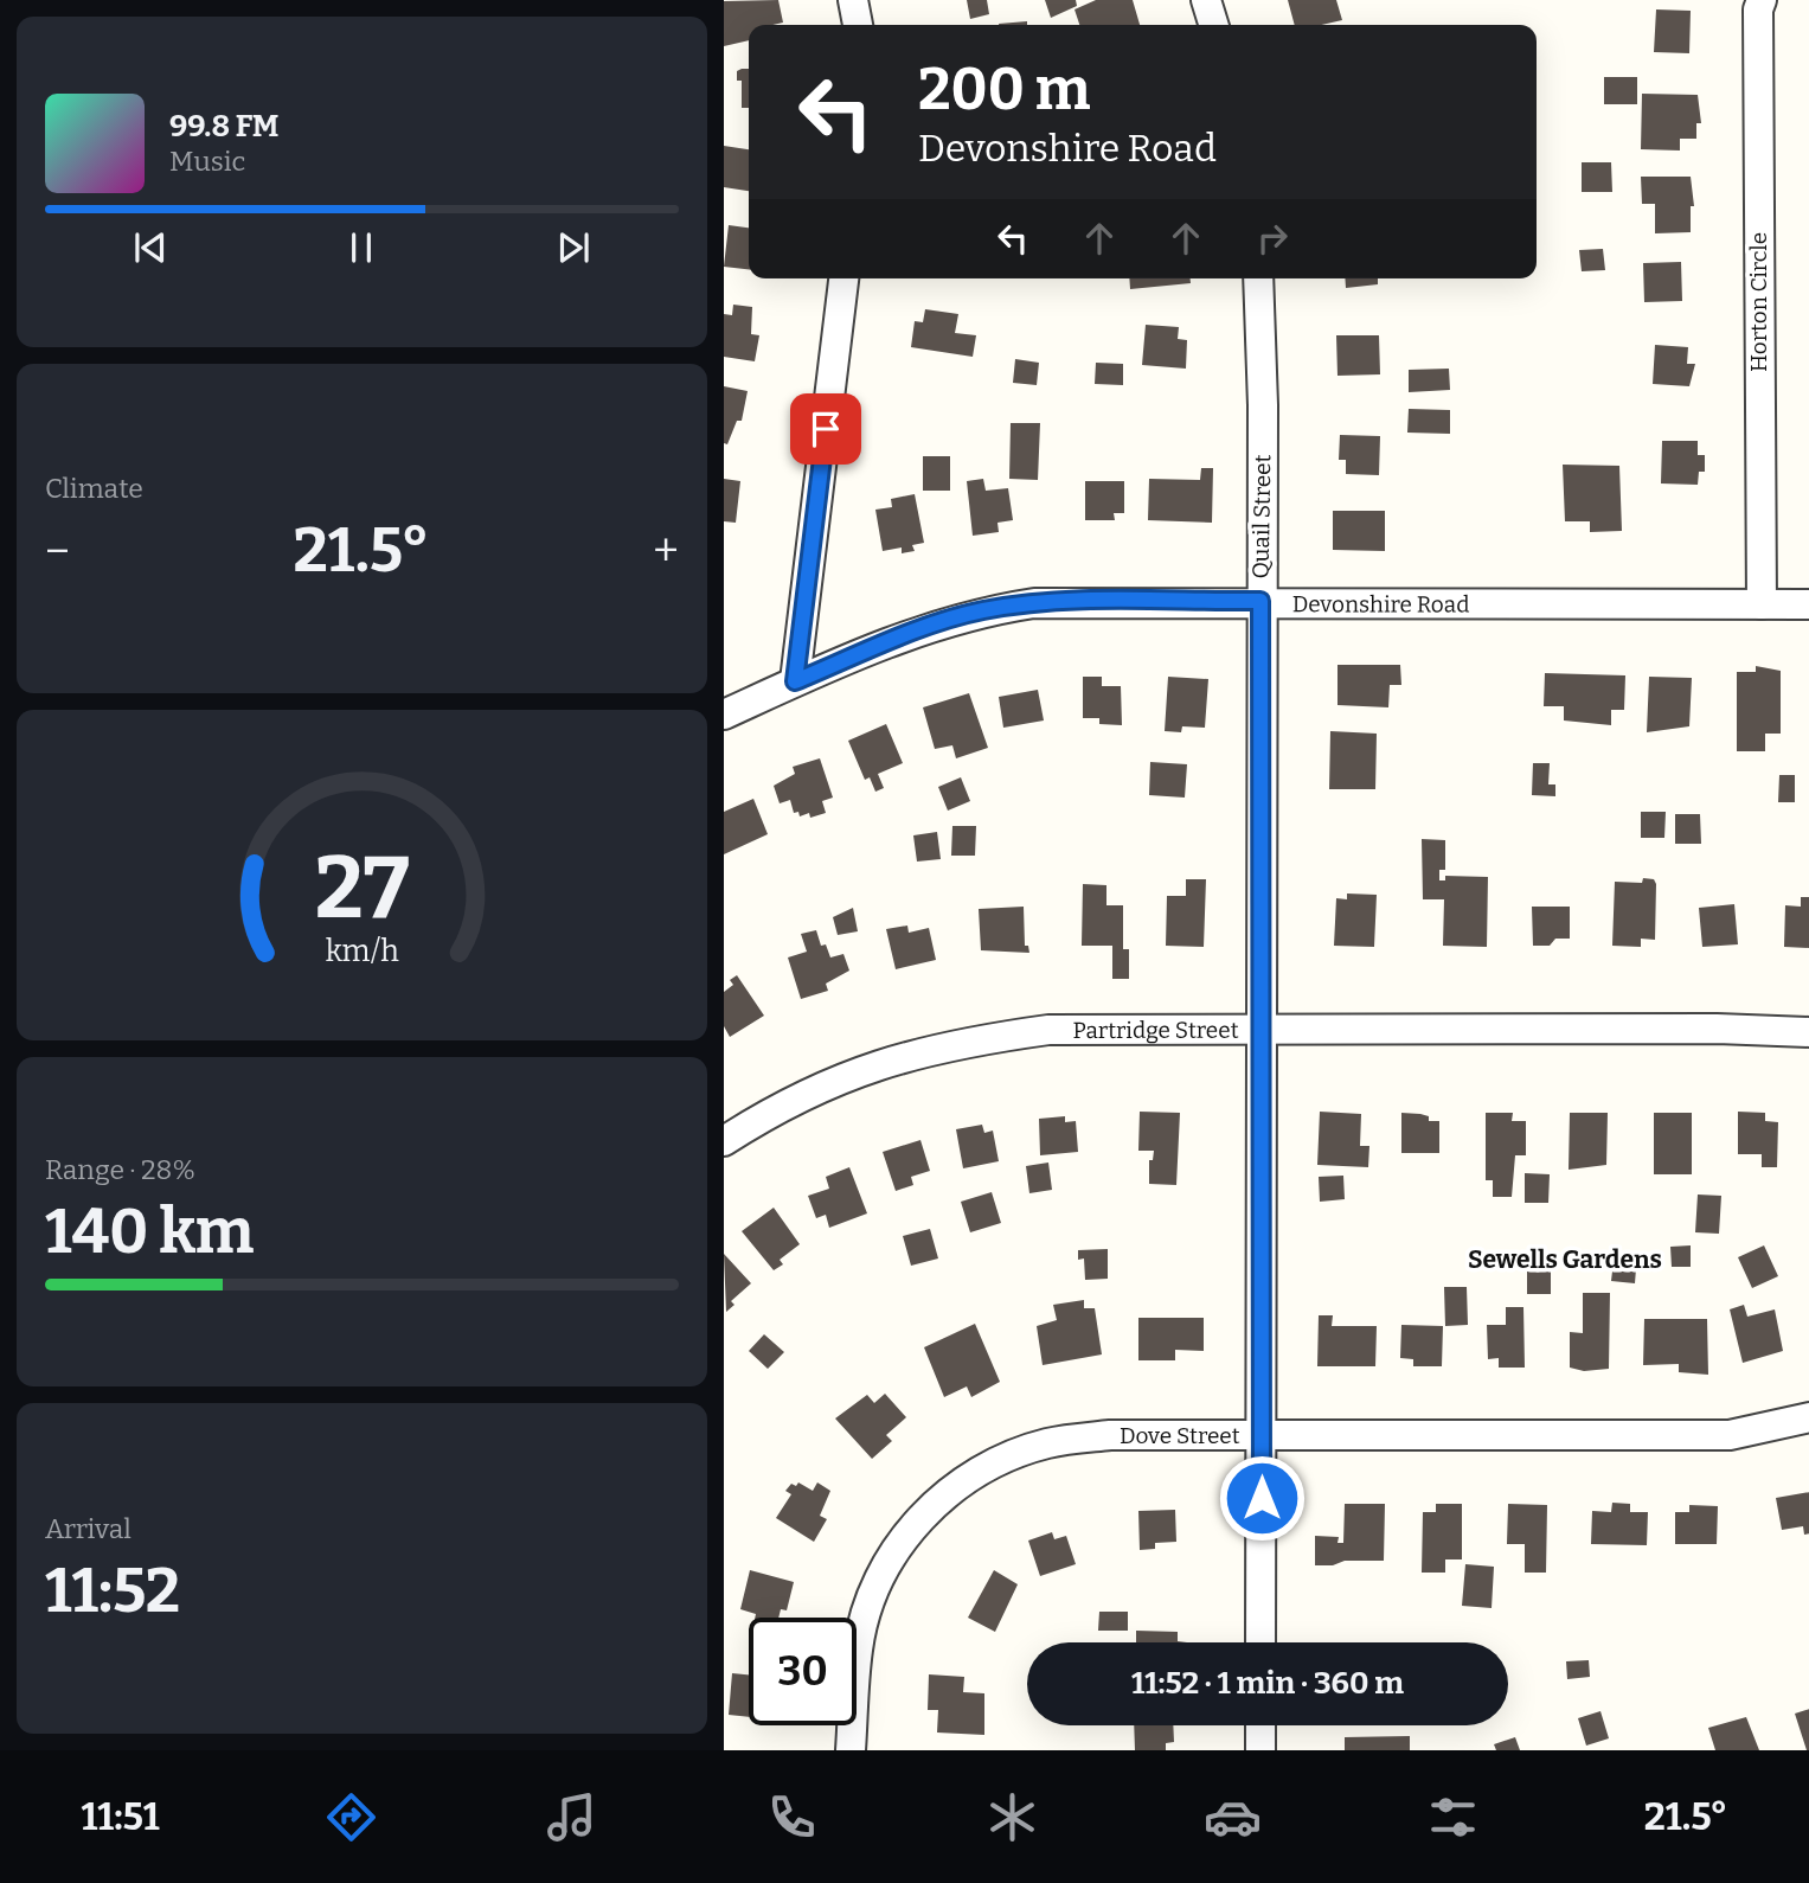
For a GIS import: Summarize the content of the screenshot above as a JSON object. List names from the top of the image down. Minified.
{"streets":{"street":["Horton Circle","Quail Street","Devonshire Road","Partridge Street","Dove Street"]},"crossings":[["Horton Circle","Devonshire Road"],["Quail Street","Devonshire Road"],["Quail Street","Partridge Street"],["Quail Street","Dove Street"]],"districts":["Sewells Gardens"],"page":{"turn":["200 m","Devonshire Road"],"song":["99.8 FM","Music"],"tile":["Climate",["Range · 28%","140 km"],["Arrival","11:52"]],"heat":["−","21.5°","+"],"limit":"30","trip":"11:52 · 1 min · 360 m","tabs":["11:51","21.5°"],"gauge":["27","km/h"]}}
